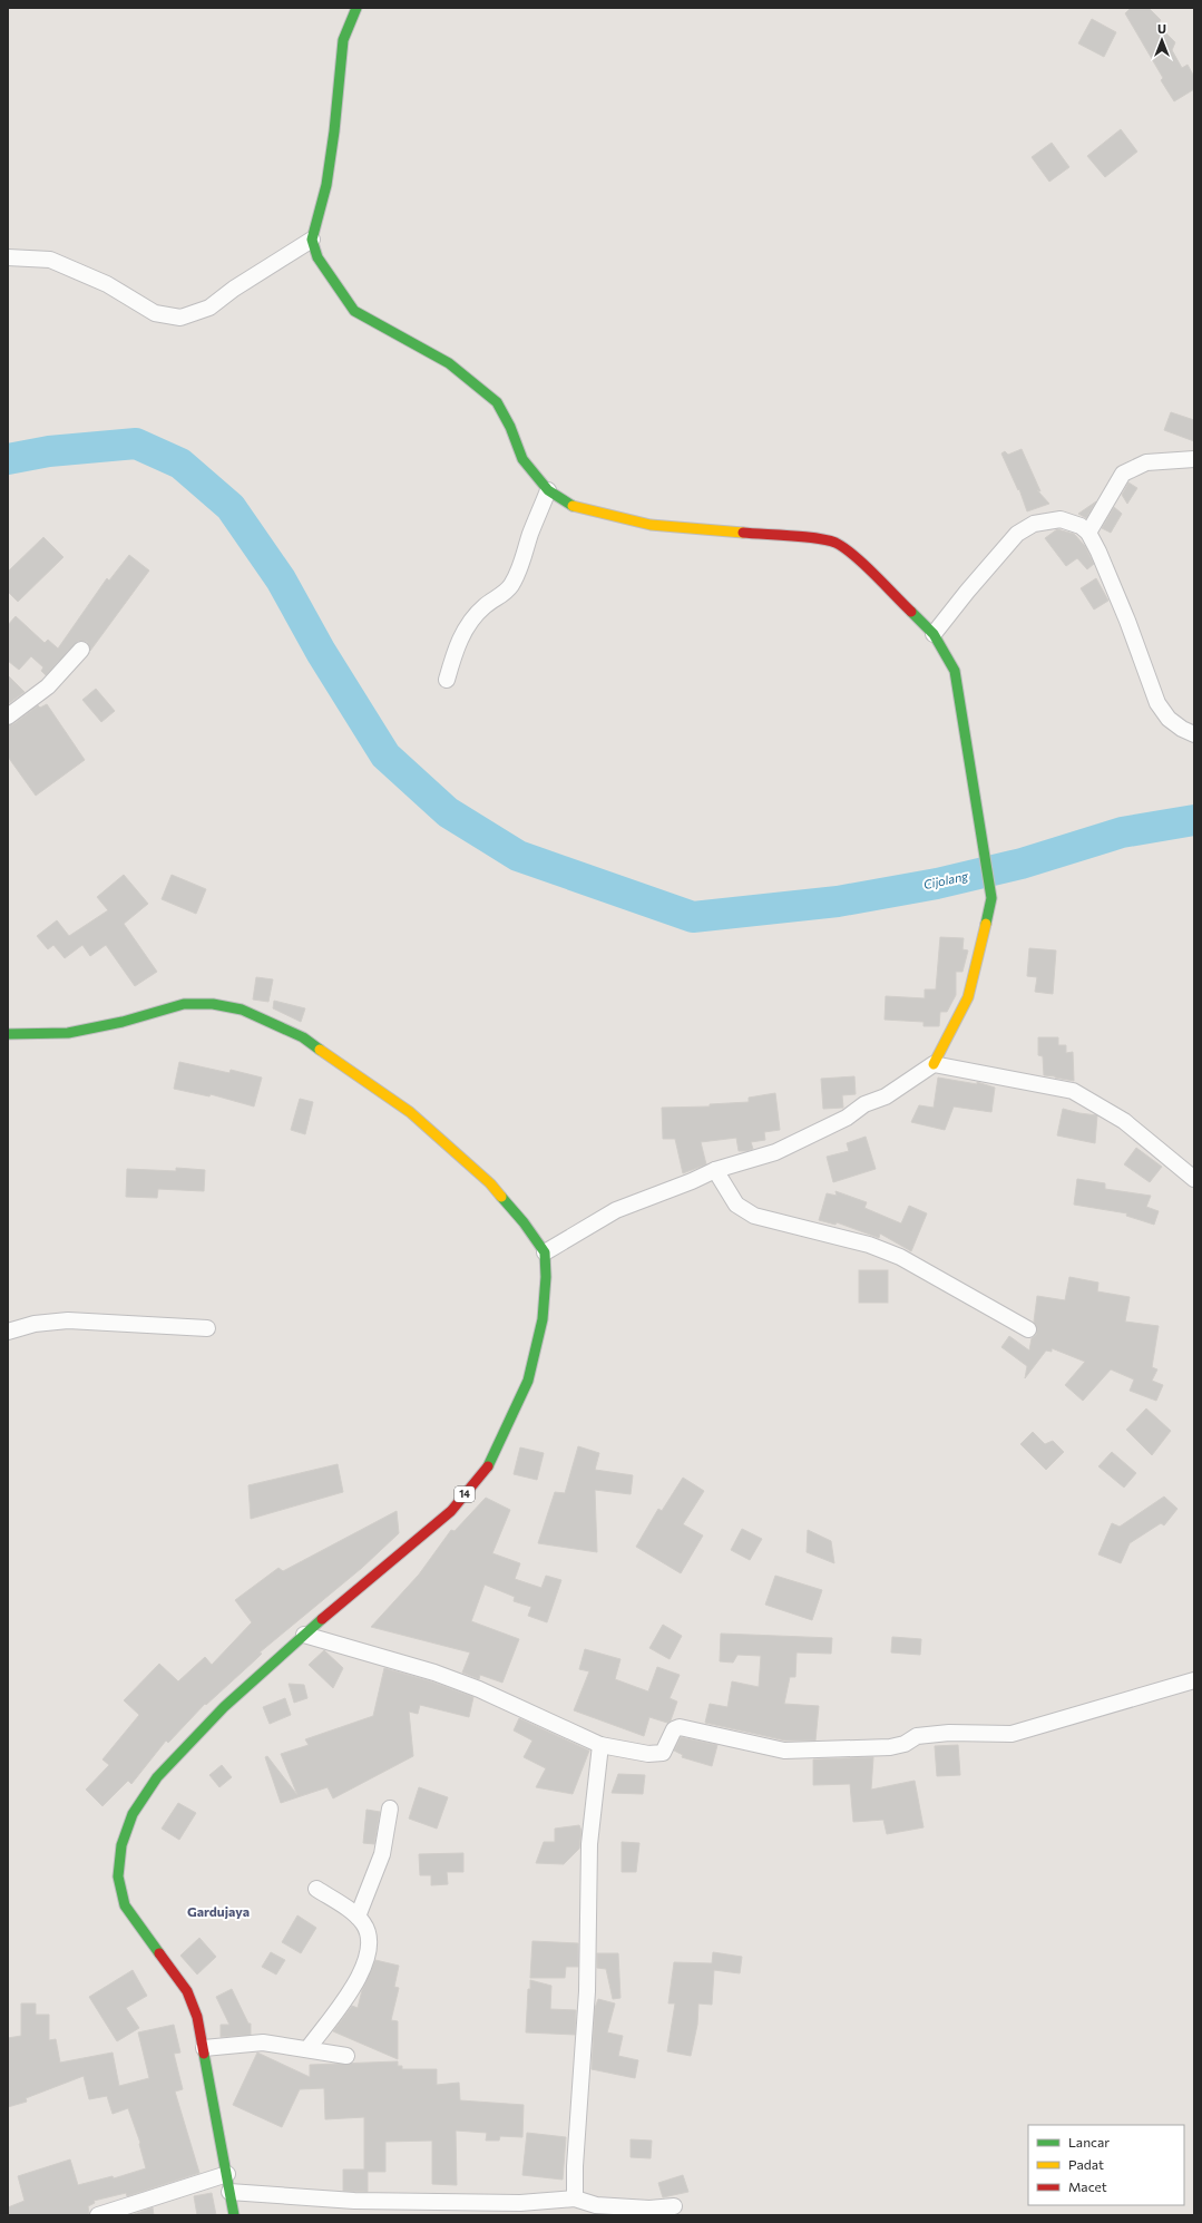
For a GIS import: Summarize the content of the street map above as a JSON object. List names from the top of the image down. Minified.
{"streets":{"main road":["14"]},"districts":["Gardujaya"],"water":["Cijolang"],"legend":["Lancar","Padat","Macet"],"north":"top"}
